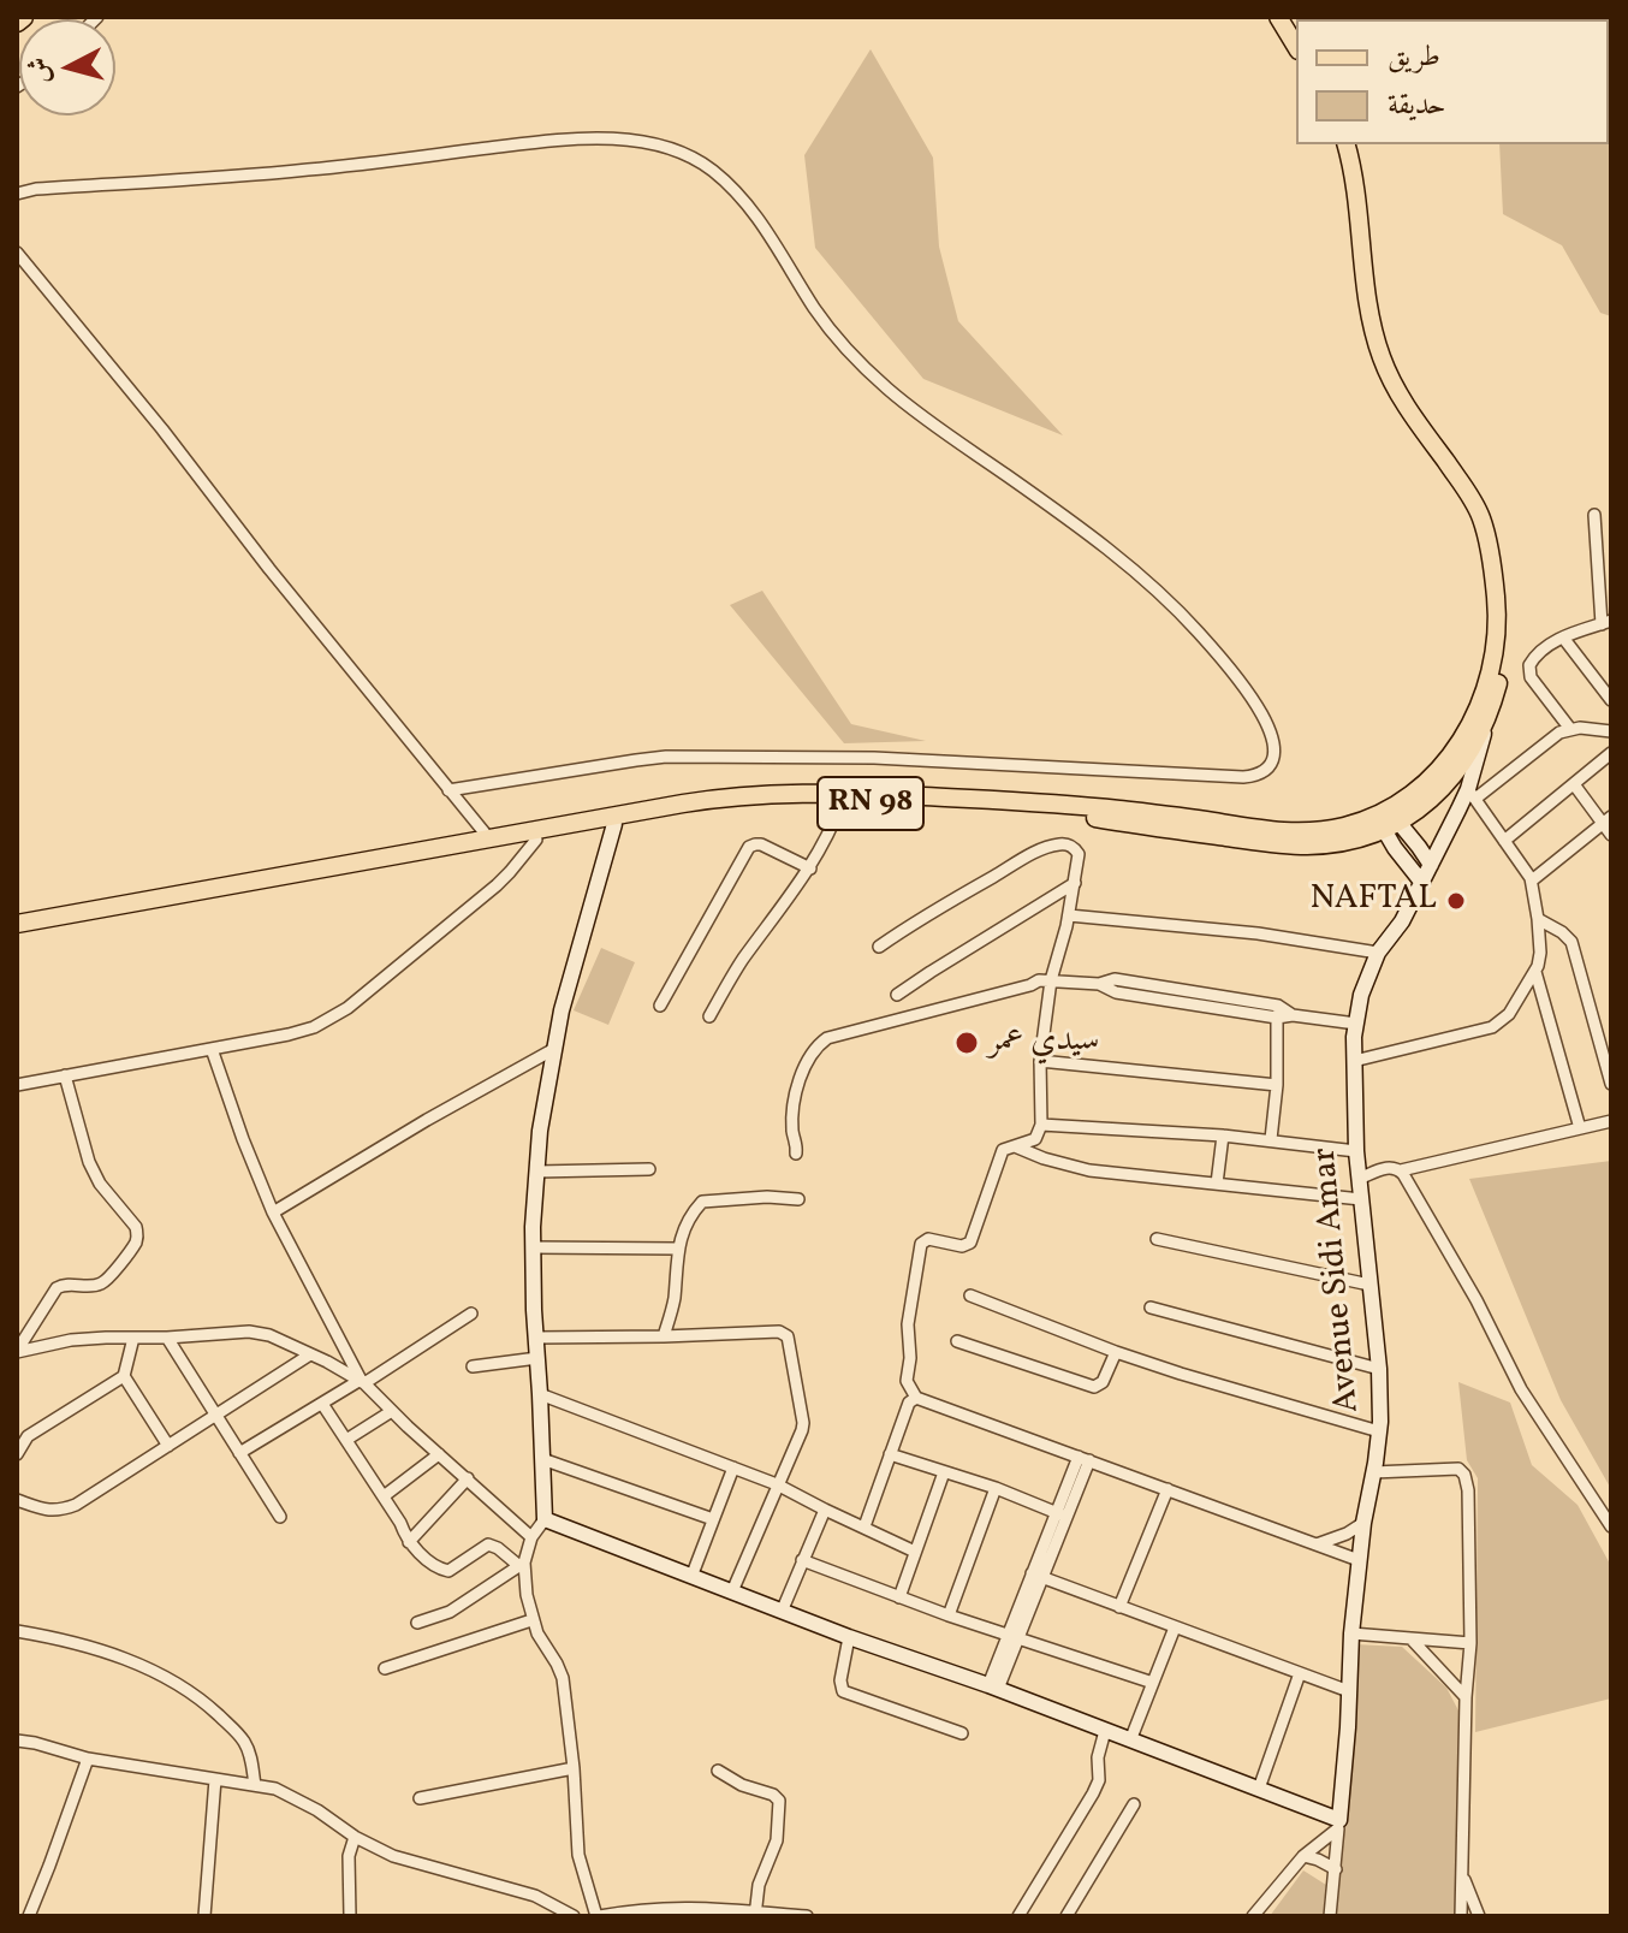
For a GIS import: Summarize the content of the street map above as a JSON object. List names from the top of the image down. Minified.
{"streets":{"main road":["RN 98"],"street":["Avenue Sidi Amar"]},"crossings":[["RN 98","Avenue Sidi Amar"]],"places":["NAFTAL","سيدي عمر"],"legend":["طريق","حديقة"],"north":"left"}
